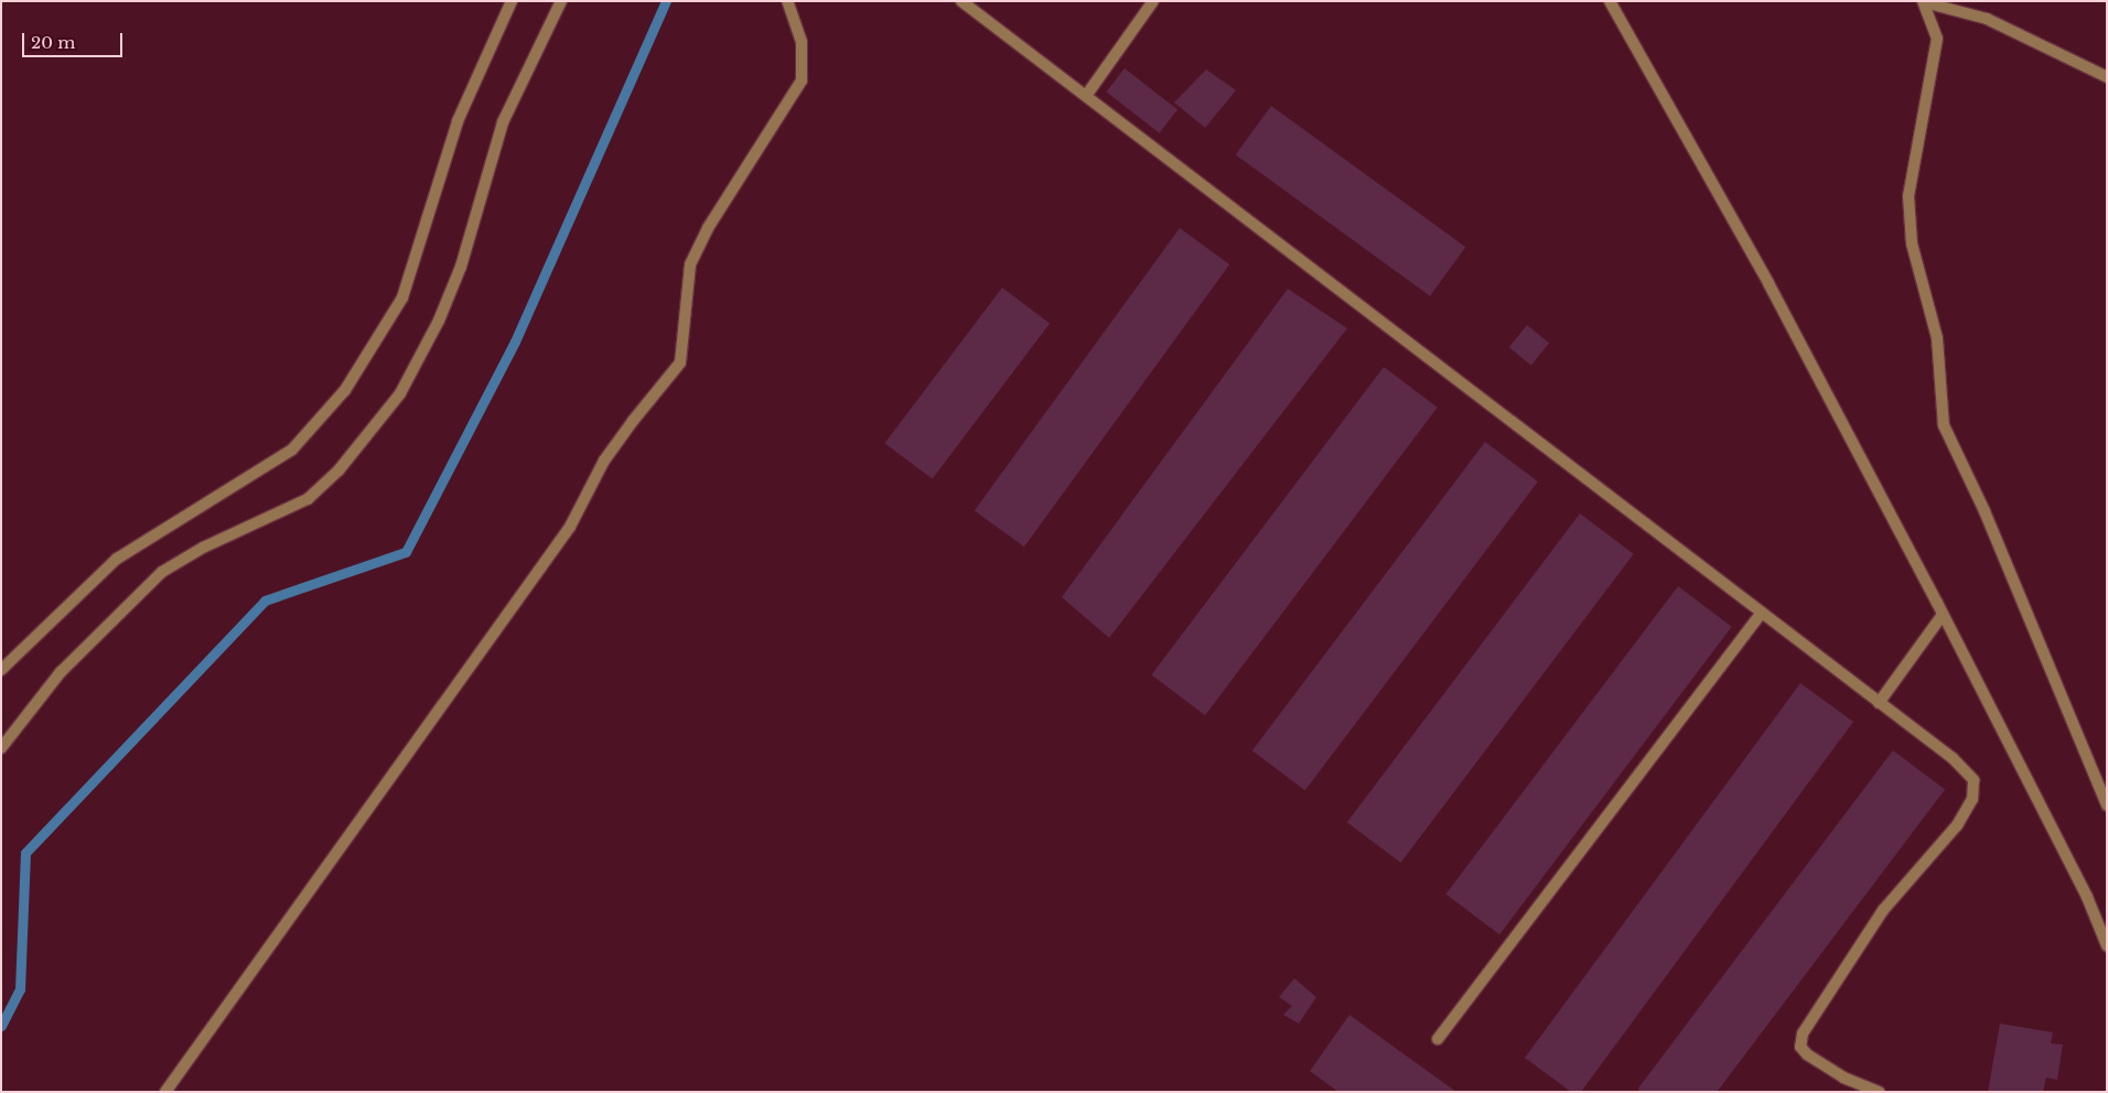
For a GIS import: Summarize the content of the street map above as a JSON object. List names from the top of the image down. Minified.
{"scale_bar":"20 m"}
